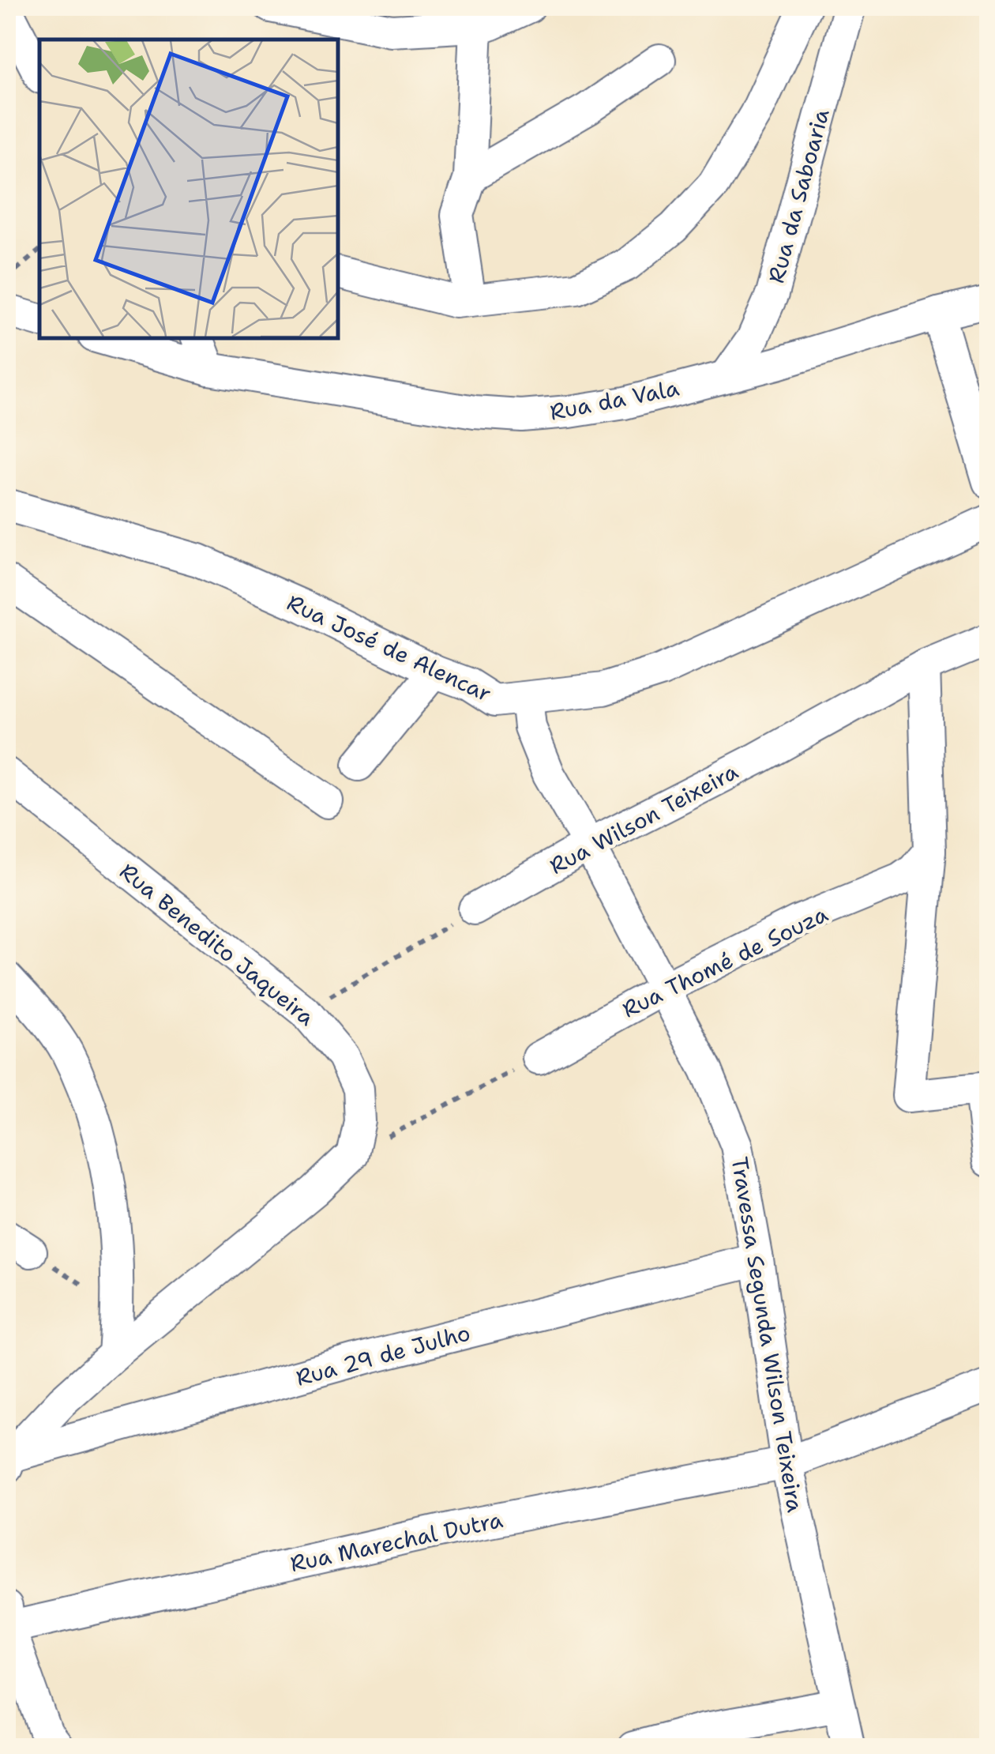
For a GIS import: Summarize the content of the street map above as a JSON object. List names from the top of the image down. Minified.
{"streets":{"street":["Rua da Saboaria","Rua da Vala","Rua José de Alencar","Rua Wilson Teixeira","Rua Benedito Jaqueira","Rua Thomé de Souza","Travessa Segunda Wilson Teixeira","Rua 29 de Julho","Rua Marechal Dutra"]},"crossings":[["Rua da Saboaria","Rua da Vala"],["Rua José de Alencar","Travessa Segunda Wilson Teixeira"],["Rua Wilson Teixeira","Travessa Segunda Wilson Teixeira"],["Rua Thomé de Souza","Travessa Segunda Wilson Teixeira"],["Travessa Segunda Wilson Teixeira","Rua 29 de Julho"],["Travessa Segunda Wilson Teixeira","Rua Marechal Dutra"]]}
